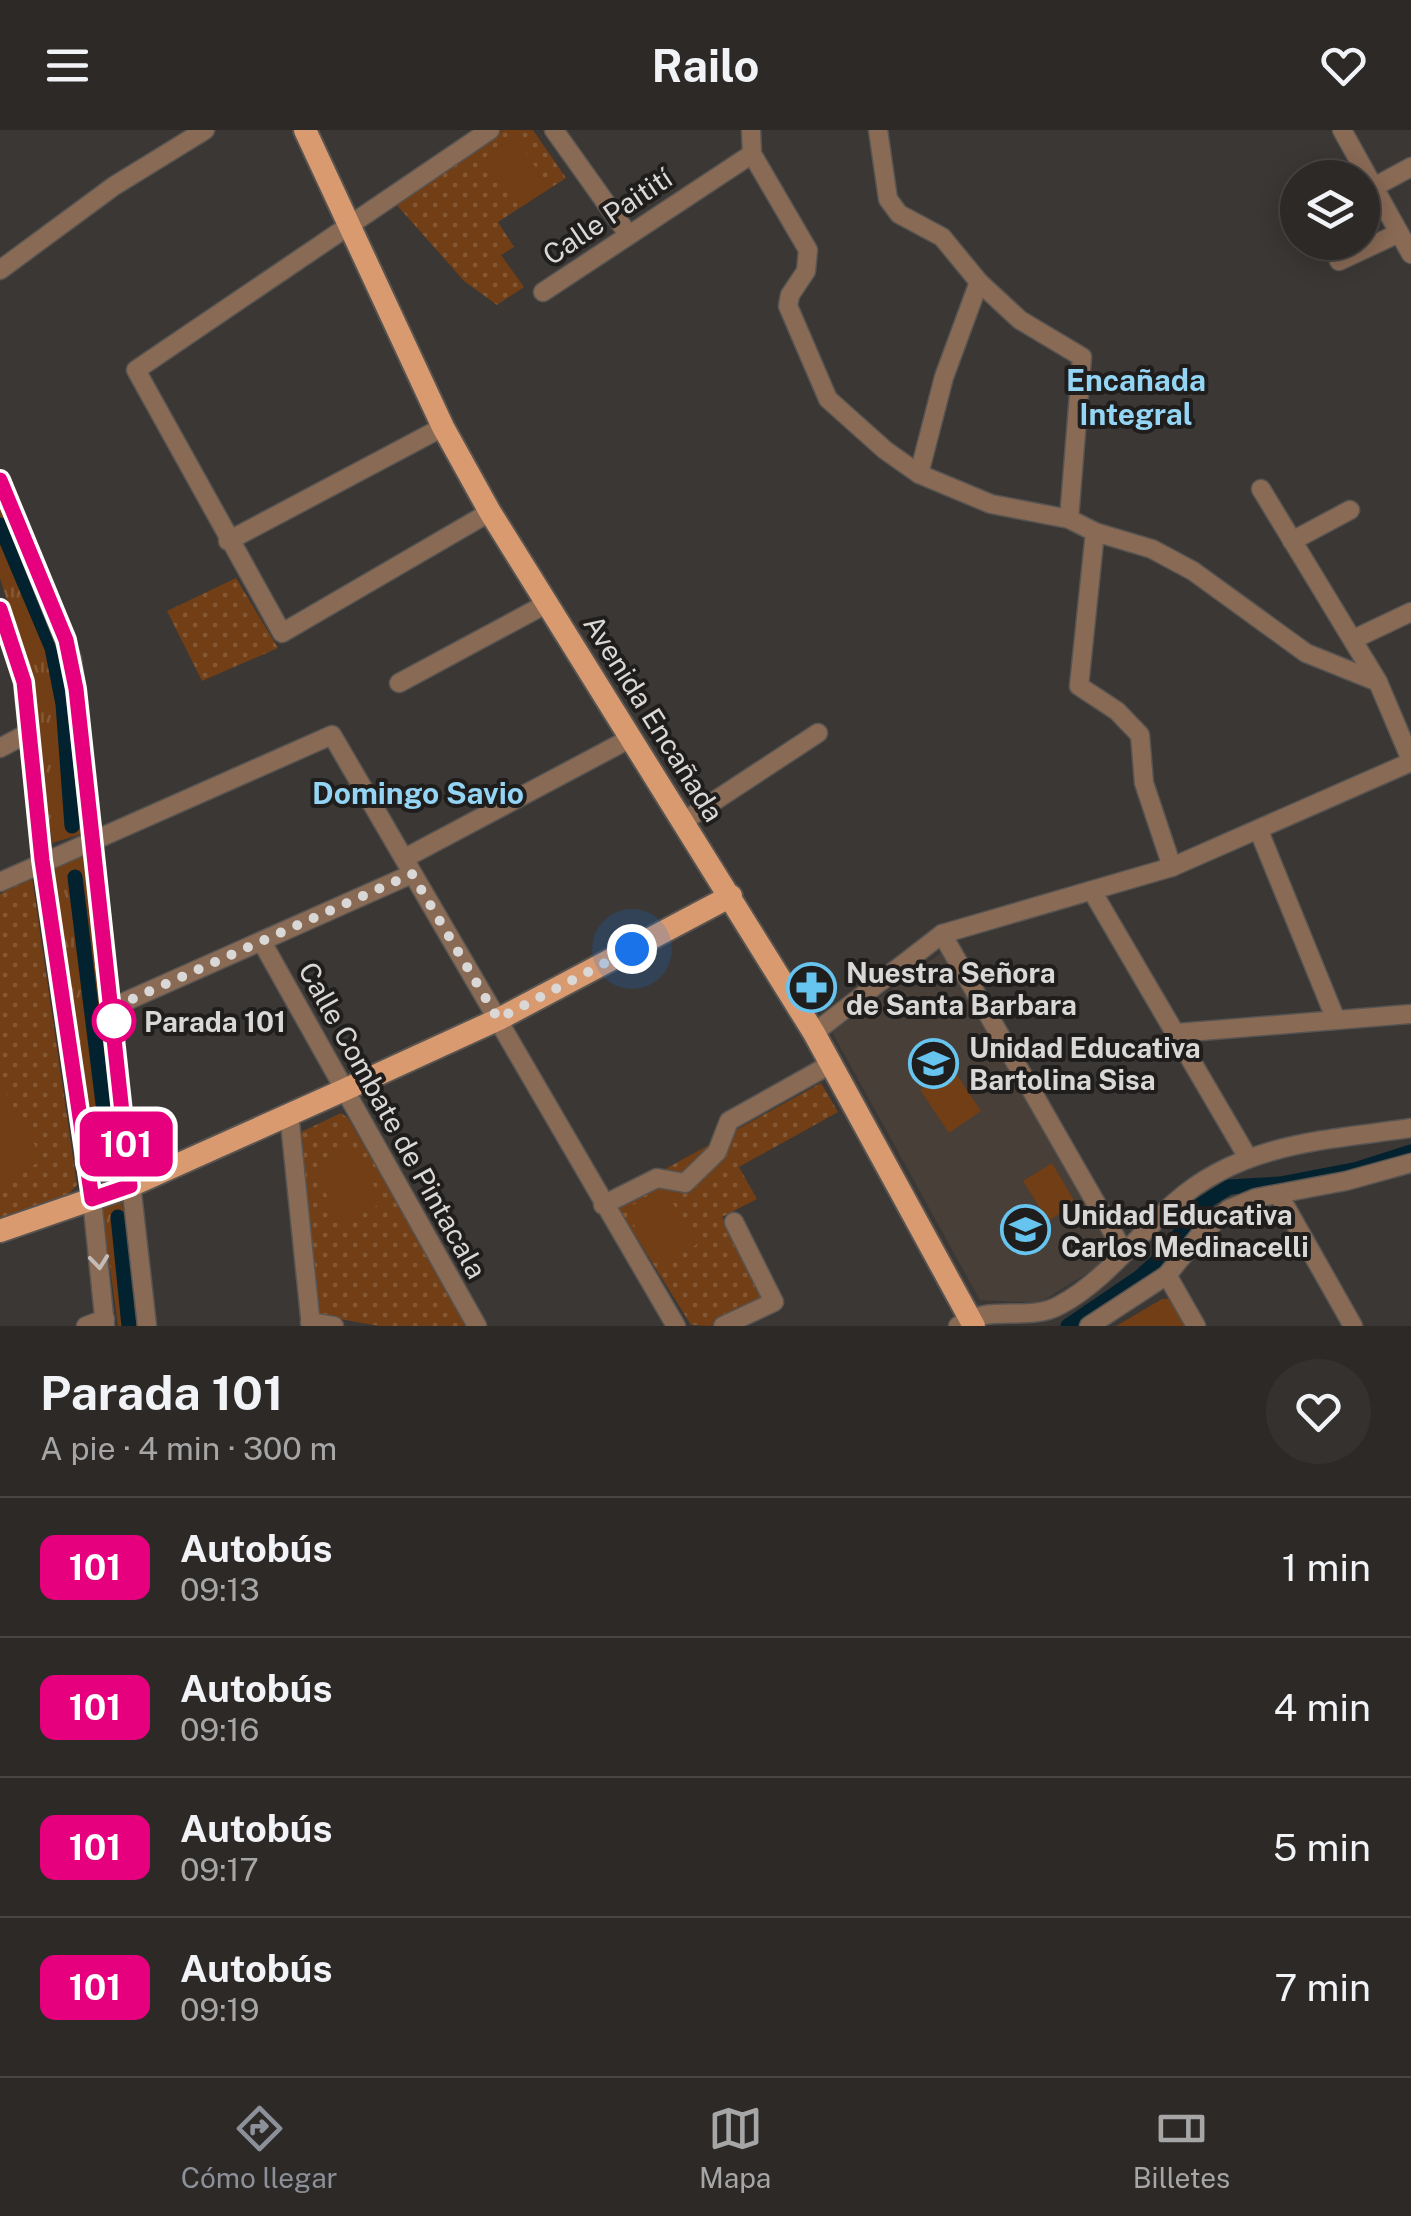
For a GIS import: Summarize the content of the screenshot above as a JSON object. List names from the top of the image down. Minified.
{"streets":{"main road":["Avenida Encañada"],"street":["Calle Paitití","Calle Combate de Pintacala"]},"districts":["Encañada Integral","Domingo Savio"],"places":{"pharmacy":["Nuestra Señora de Santa Barbara"],"other":["Parada 101"],"school or university":["Unidad Educativa Bartolina Sisa","Unidad Educativa Carlos Medinacelli"]},"lines":["bus line 101"],"page":{"header":"Railo","on_map":"101","heading":["Parada 101","A pie · 4 min · 300 m"],"list":[{"mark":"101","name":"Autobús","note":"09:13","value":"1 min"},{"mark":"101","name":"Autobús","note":"09:16","value":"4 min"},{"mark":"101","name":"Autobús","note":"09:17","value":"5 min"},{"mark":"101","name":"Autobús","note":"09:19","value":"7 min"}],"tabs":["Cómo llegar","Mapa","Billetes"]}}
